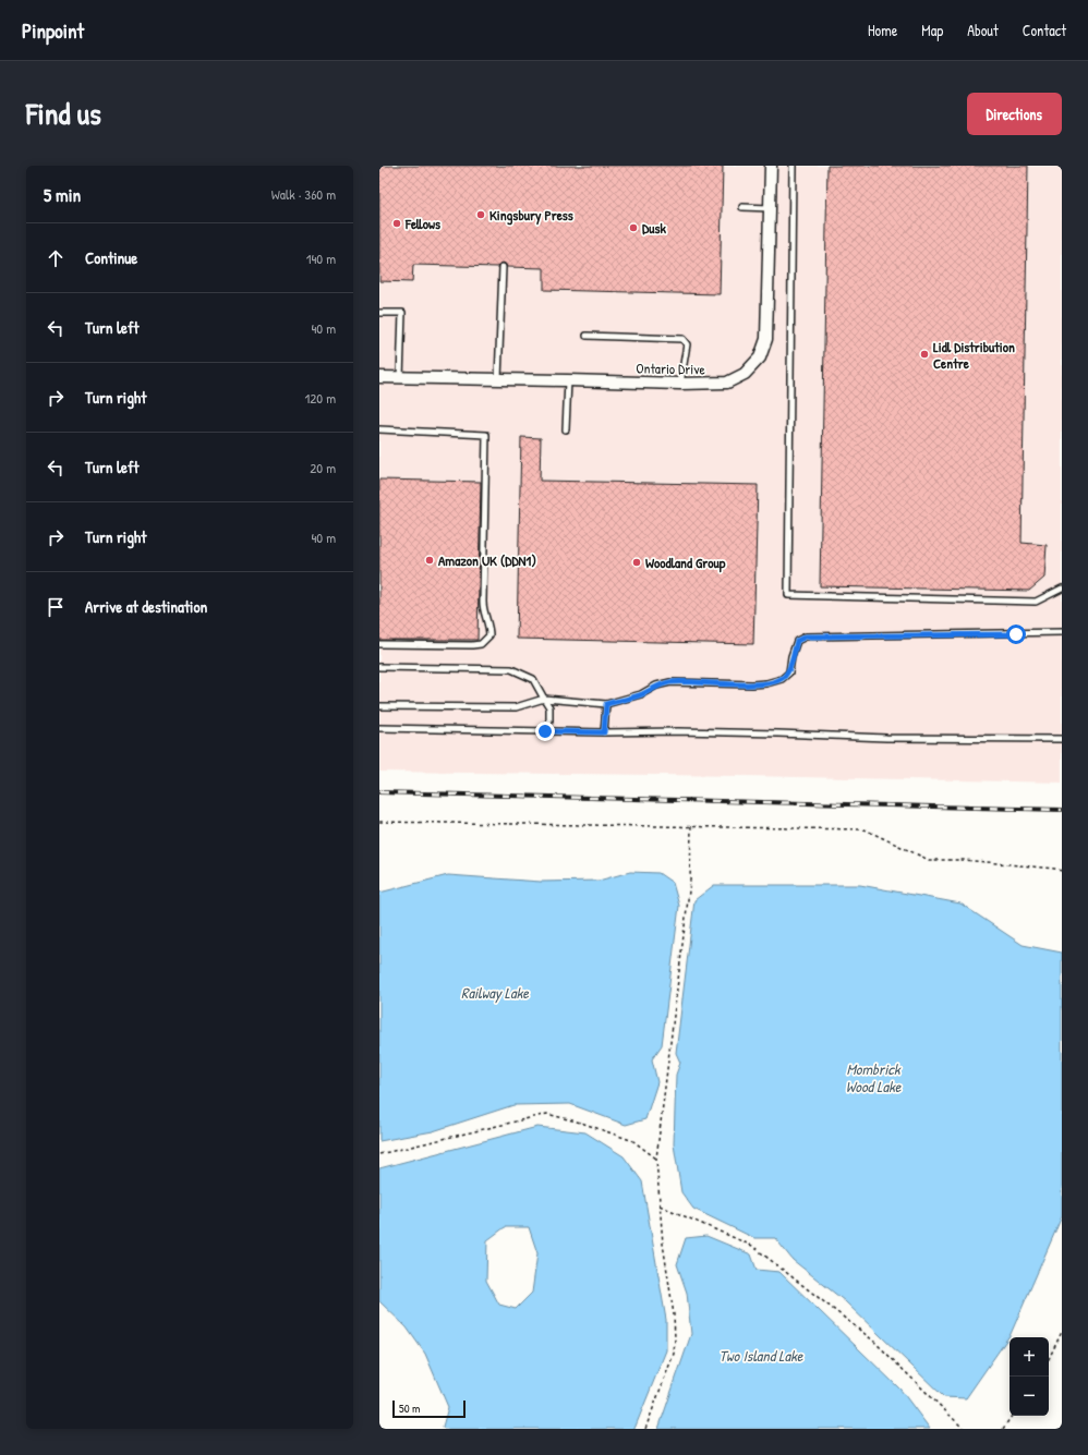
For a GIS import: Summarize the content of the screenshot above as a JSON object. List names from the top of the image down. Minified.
{"streets":{"street":["Ontario Drive"]},"water":["Railway Lake","Mombrick Wood Lake","Two Island Lake"],"places":["Kingsbury Press","Fellows","Dusk","Lidl Distribution Centre","Amazon UK (DDN1)","Woodland Group"],"scale_bar":"50 m","page":{"header":"Pinpoint","nav":["Home","Map","About","Contact"],"title":"Find us","buttons":"Directions","heading":["5 min","Walk · 360 m"],"list":[["Continue","140 m"],["Turn left","40 m"],["Turn right","120 m"],["Turn left","20 m"],["Turn right","40 m"],"Arrive at destination"],"map_buttons":["+","−"],"scale":"50 m"}}
